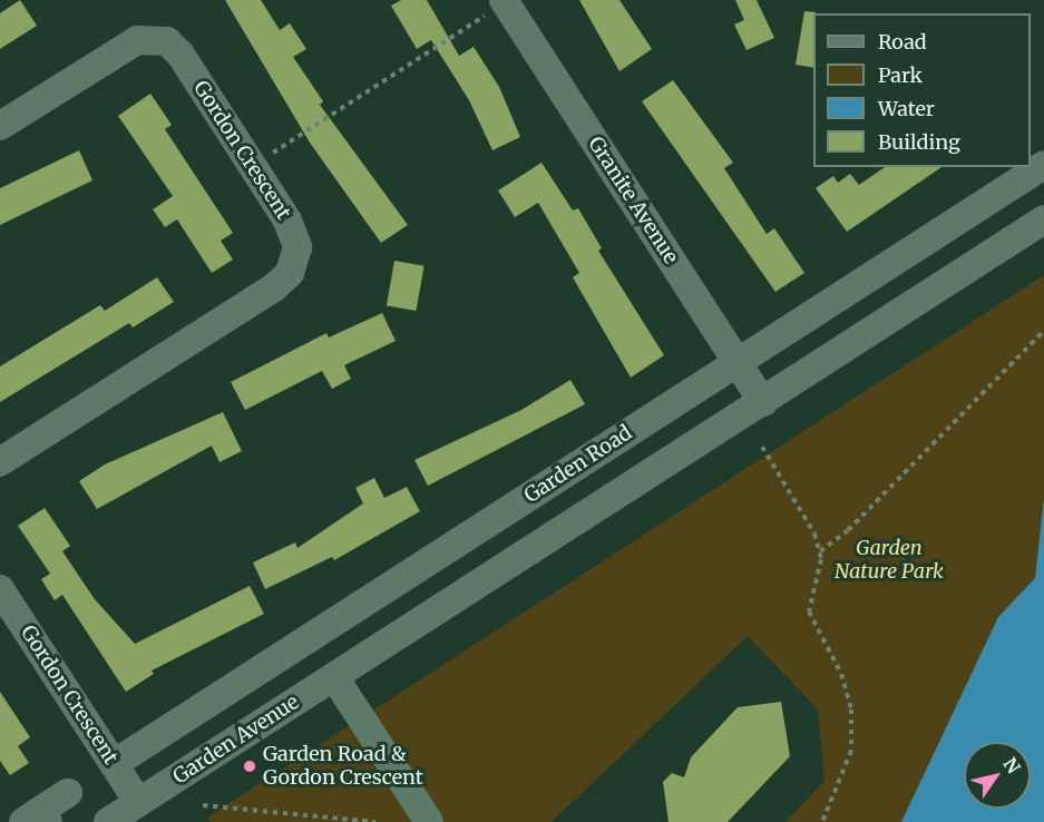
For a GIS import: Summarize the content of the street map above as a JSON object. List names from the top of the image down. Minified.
{"streets":{"street":["Gordon Crescent","Granite Avenue","Garden Road","Garden Avenue"]},"crossings":[["Gordon Crescent","Garden Road"],["Gordon Crescent","Garden Avenue"],["Granite Avenue","Garden Road"]],"parks":["Garden Nature Park"],"places":["Garden Road & Gordon Crescent"],"legend":["Road","Park","Water","Building"],"north":"top right"}
